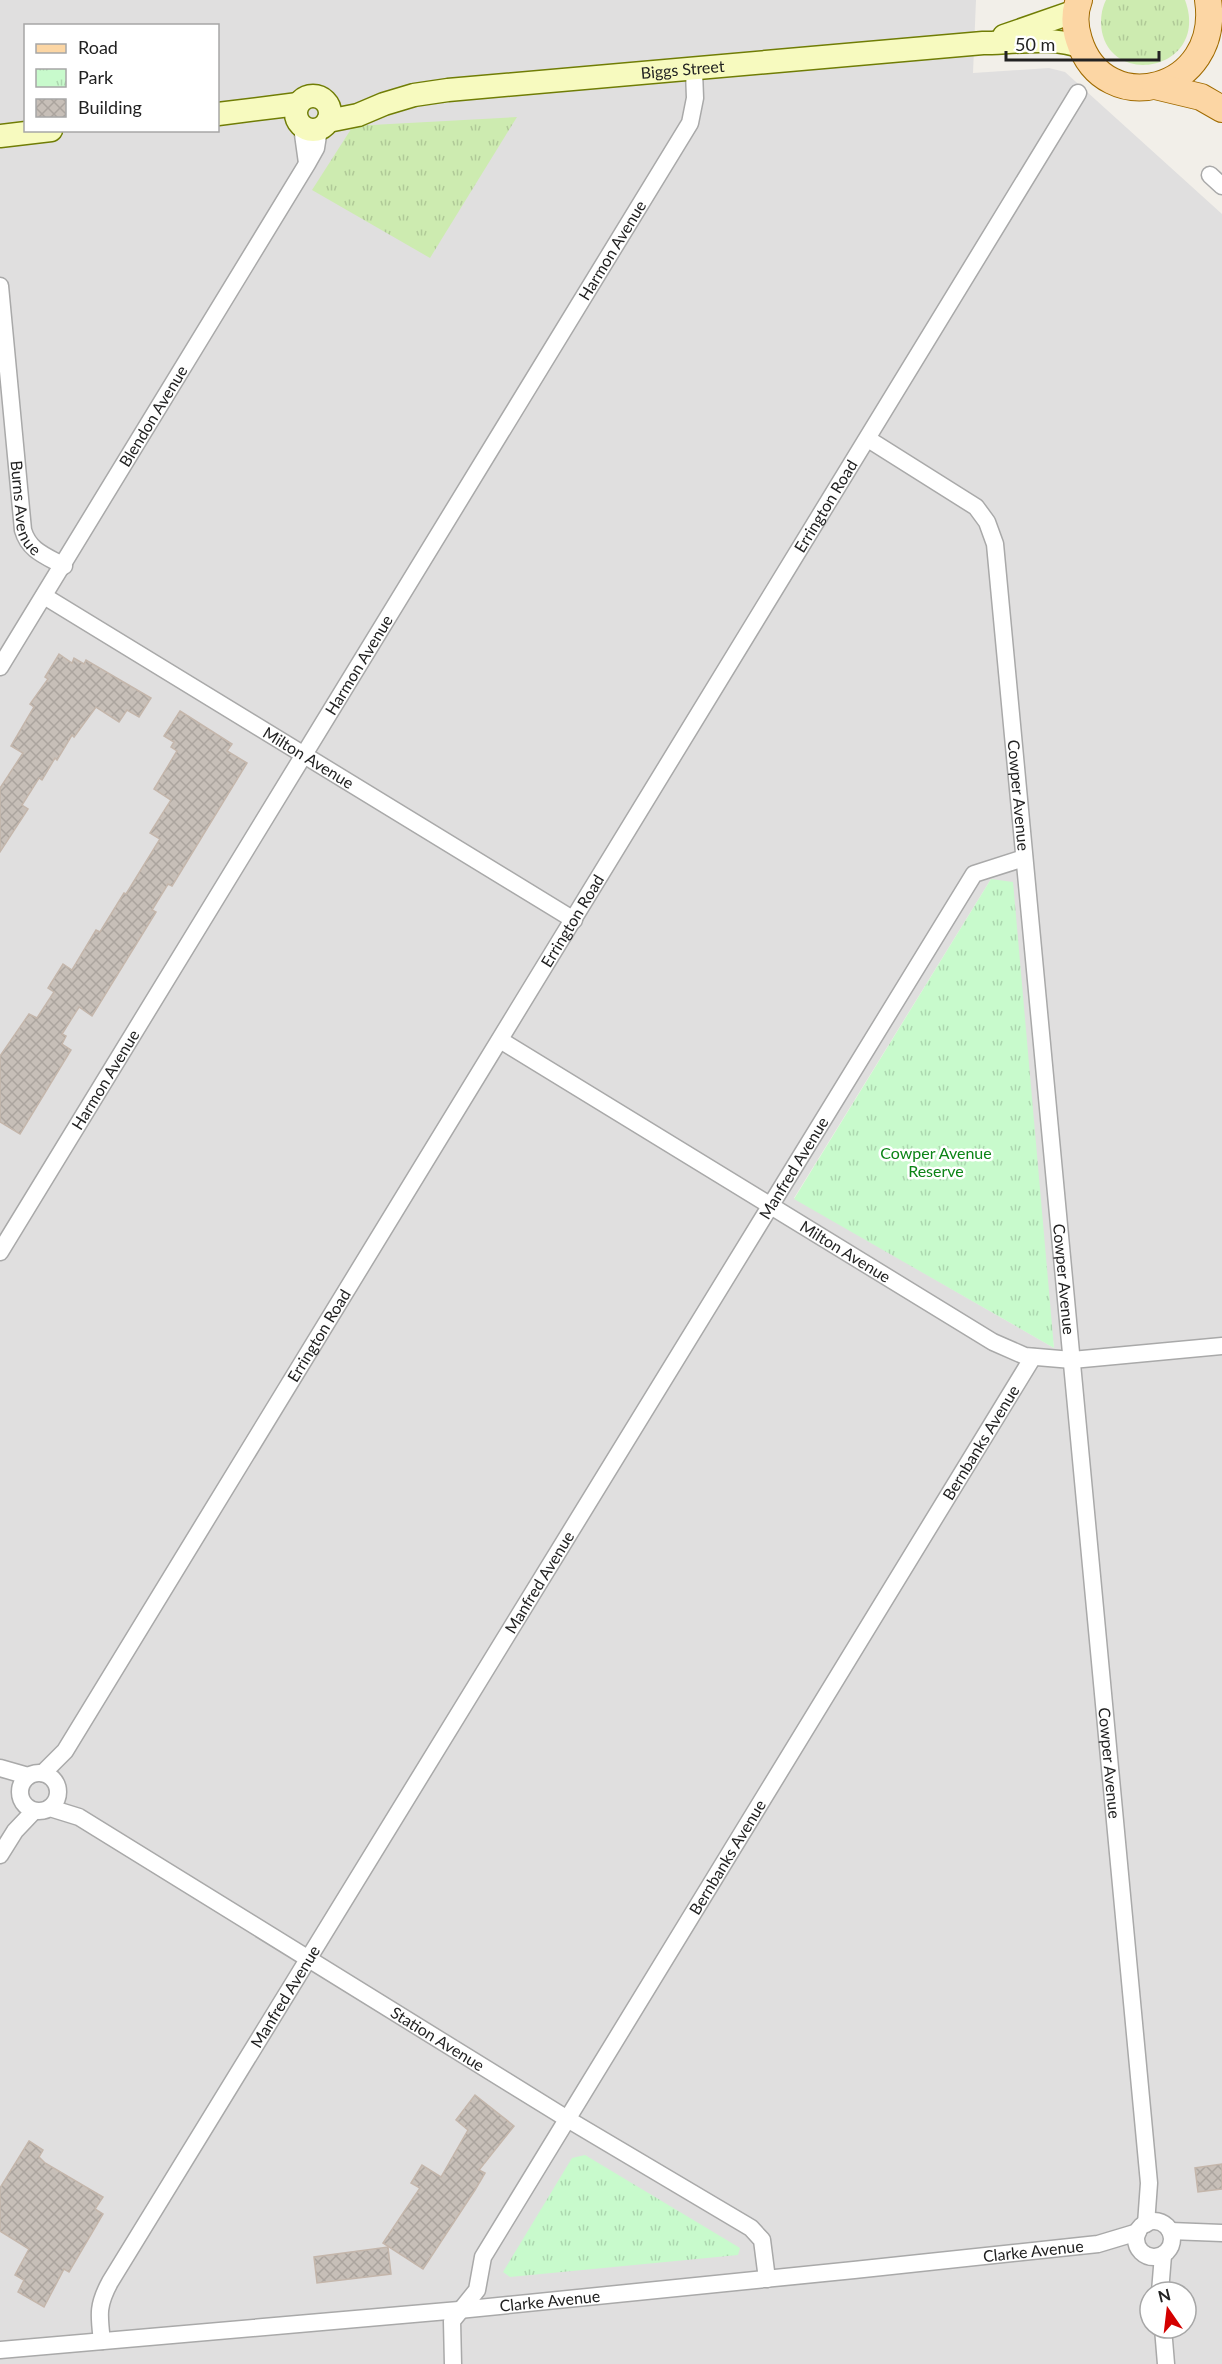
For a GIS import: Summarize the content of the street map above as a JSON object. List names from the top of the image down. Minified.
{"streets":{"street":["Biggs Street","Harmon Avenue","Blendon Avenue","Burns Avenue","Errington Road","Milton Avenue","Cowper Avenue","Manfred Avenue","Bernbanks Avenue","Station Avenue","Clarke Avenue"]},"crossings":[["Biggs Street","Harmon Avenue"],["Biggs Street","Blendon Avenue"],["Harmon Avenue","Milton Avenue"],["Blendon Avenue","Burns Avenue"],["Blendon Avenue","Milton Avenue"],["Errington Road","Milton Avenue"],["Errington Road","Cowper Avenue"],["Errington Road","Station Avenue"],["Milton Avenue","Cowper Avenue"],["Milton Avenue","Manfred Avenue"],["Milton Avenue","Bernbanks Avenue"],["Cowper Avenue","Manfred Avenue"],["Cowper Avenue","Clarke Avenue"],["Manfred Avenue","Station Avenue"],["Manfred Avenue","Clarke Avenue"],["Bernbanks Avenue","Station Avenue"],["Bernbanks Avenue","Clarke Avenue"],["Station Avenue","Clarke Avenue"]],"parks":["Cowper Avenue Reserve"],"legend":["Road","Park","Building"],"scale_bar":"50 m","north":"top"}
